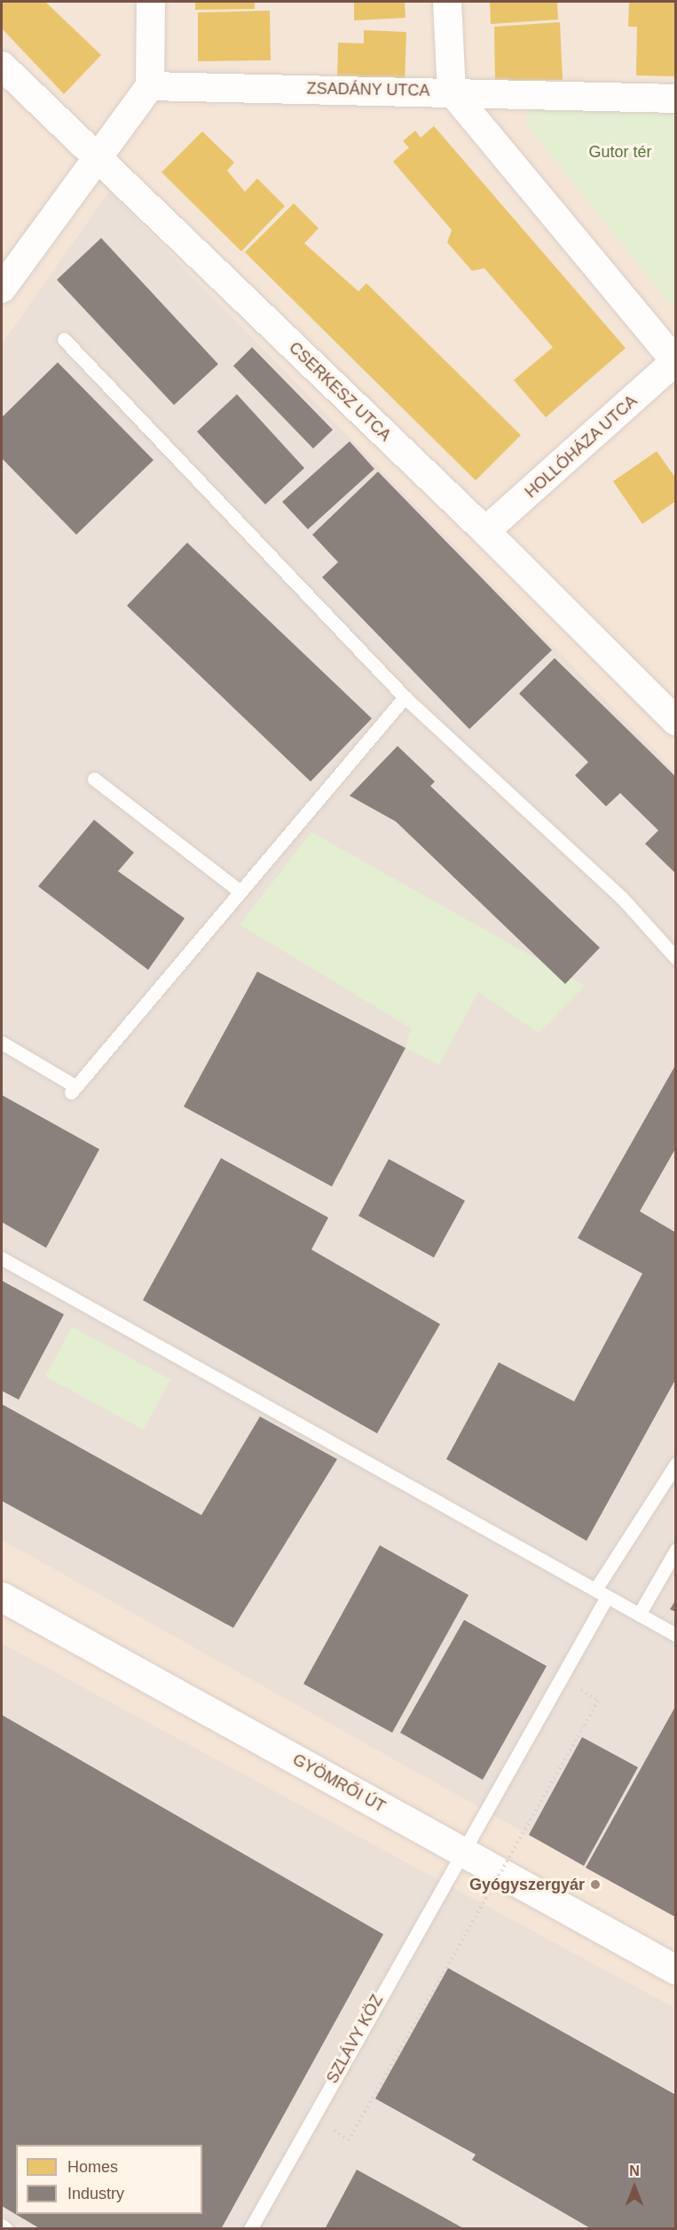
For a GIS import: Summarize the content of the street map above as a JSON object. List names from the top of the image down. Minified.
{"streets":{"street":["ZSADÁNY UTCA","CSERKESZ UTCA","HOLLÓHÁZA UTCA","GYÖMRŐI ÚT"],"lane":["SZLÁVY KÖZ"]},"crossings":[["CSERKESZ UTCA","HOLLÓHÁZA UTCA"],["GYÖMRŐI ÚT","SZLÁVY KÖZ"]],"parks":["Gutor tér"],"places":["Gyógyszergyár"],"legend":["Homes","Industry"],"north":"top"}
